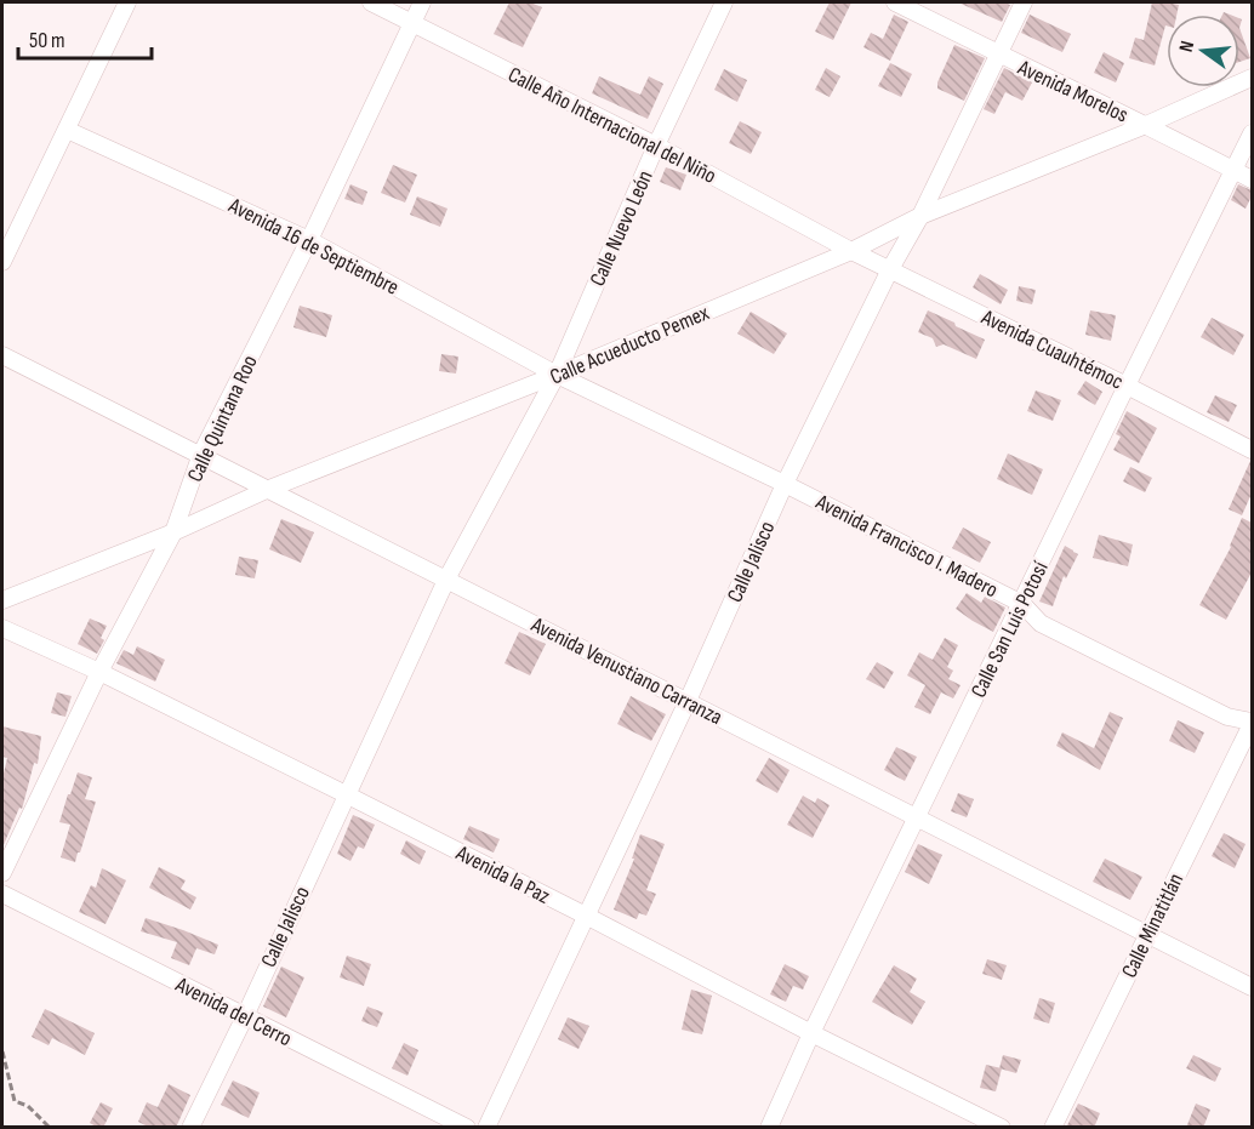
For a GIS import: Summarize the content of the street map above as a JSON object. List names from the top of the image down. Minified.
{"streets":{"street":["Avenida Morelos","Calle Año Internacional del Niño","Calle Nuevo León","Avenida 16 de Septiembre","Calle Acueducto Pemex","Avenida Cuauhtémoc","Calle Quintana Roo","Avenida Francisco I. Madero","Calle Jalisco","Calle San Luis Potosí","Avenida Venustiano Carranza","Avenida la Paz","Calle Minatitlán","Avenida del Cerro"]},"crossings":[["Avenida Morelos","Calle Acueducto Pemex"],["Avenida Morelos","Calle Jalisco"],["Avenida Morelos","Calle San Luis Potosí"],["Calle Año Internacional del Niño","Calle Nuevo León"],["Calle Año Internacional del Niño","Calle Acueducto Pemex"],["Calle Año Internacional del Niño","Avenida Cuauhtémoc"],["Calle Año Internacional del Niño","Calle Quintana Roo"],["Calle Nuevo León","Avenida 16 de Septiembre"],["Calle Nuevo León","Calle Acueducto Pemex"],["Calle Nuevo León","Avenida Francisco I. Madero"],["Calle Nuevo León","Calle Jalisco"],["Avenida 16 de Septiembre","Calle Acueducto Pemex"],["Avenida 16 de Septiembre","Calle Quintana Roo"],["Avenida 16 de Septiembre","Avenida Francisco I. Madero"],["Avenida 16 de Septiembre","Calle Jalisco"],["Calle Acueducto Pemex","Avenida Cuauhtémoc"],["Calle Acueducto Pemex","Calle Quintana Roo"],["Calle Acueducto Pemex","Avenida Francisco I. Madero"],["Calle Acueducto Pemex","Calle Jalisco"],["Calle Acueducto Pemex","Avenida Venustiano Carranza"],["Avenida Cuauhtémoc","Calle Jalisco"],["Avenida Cuauhtémoc","Calle San Luis Potosí"],["Calle Quintana Roo","Avenida Venustiano Carranza"],["Calle Quintana Roo","Avenida la Paz"],["Avenida Francisco I. Madero","Calle Jalisco"],["Avenida Francisco I. Madero","Calle San Luis Potosí"],["Avenida Francisco I. Madero","Calle Minatitlán"],["Calle Jalisco","Avenida Venustiano Carranza"],["Calle Jalisco","Avenida la Paz"],["Calle Jalisco","Avenida del Cerro"],["Calle San Luis Potosí","Avenida Venustiano Carranza"],["Calle San Luis Potosí","Avenida la Paz"],["Avenida Venustiano Carranza","Calle Minatitlán"]],"scale_bar":"50 m","north":"left"}
